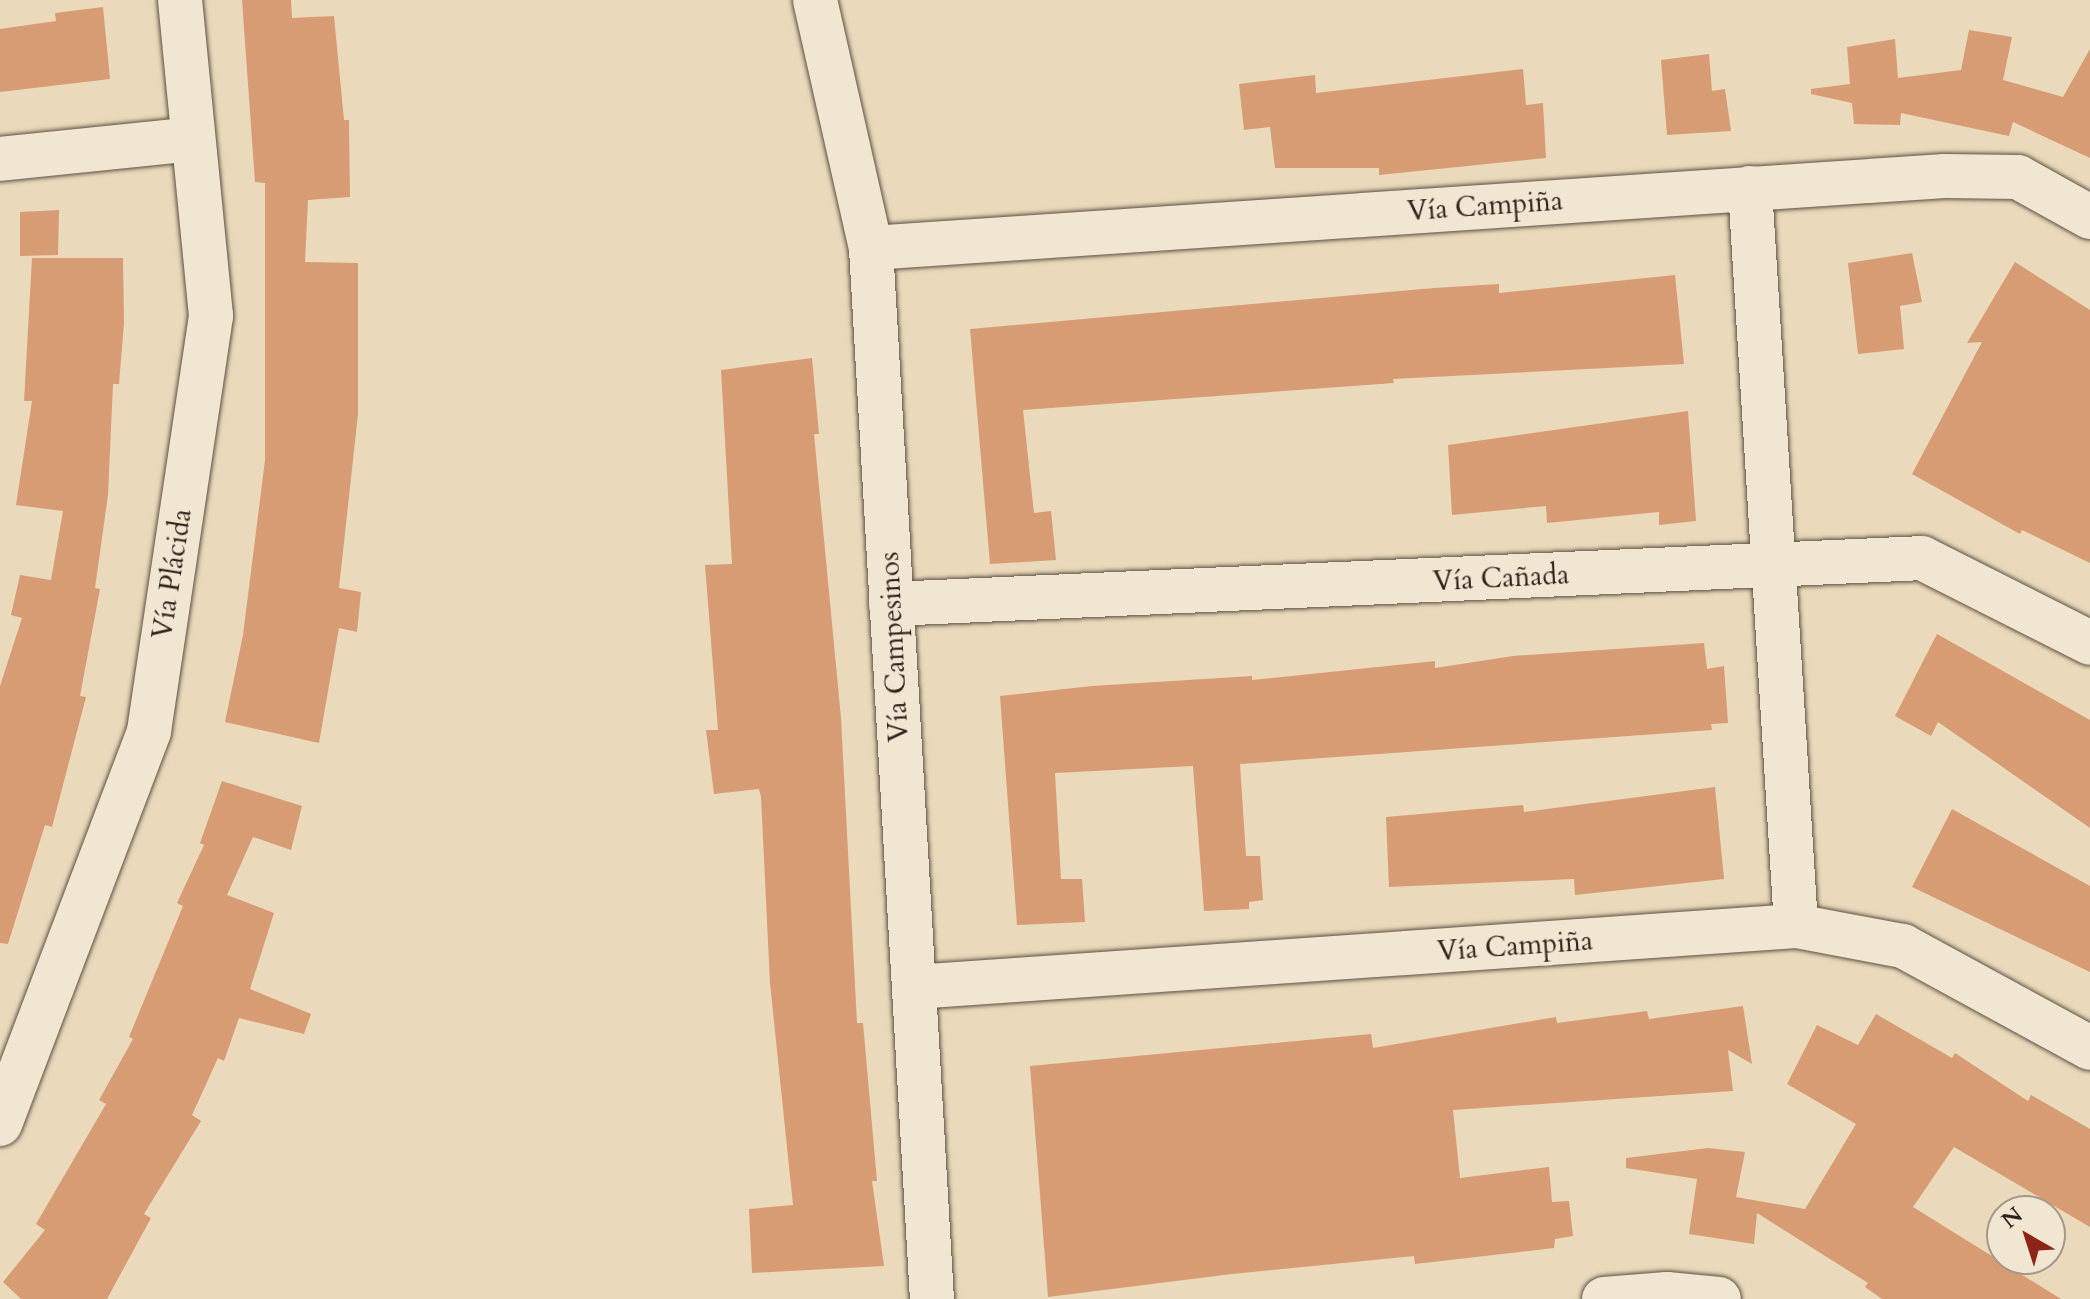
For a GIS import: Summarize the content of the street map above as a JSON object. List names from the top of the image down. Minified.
{"streets":{"street":["Vía Campiña","Vía Plácida","Vía Cañada","Vía Campesinos"]},"crossings":[["Vía Campiña","Vía Campesinos"],["Vía Cañada","Vía Campesinos"]],"north":"top left"}
